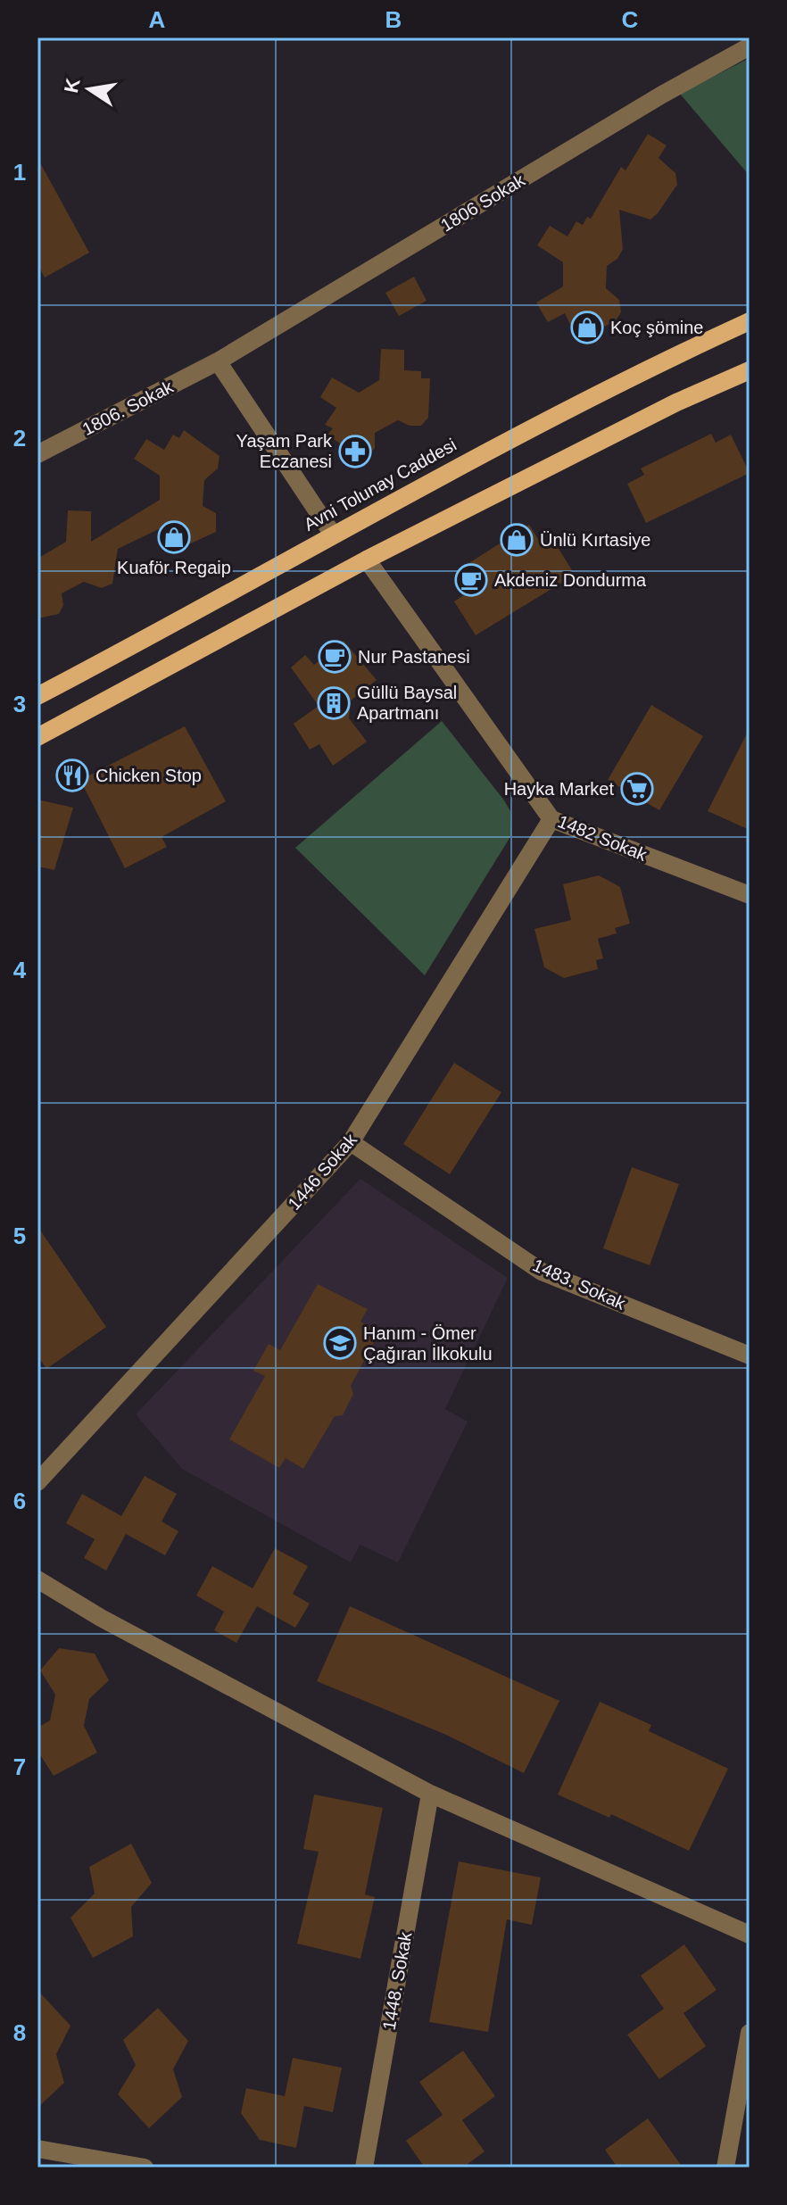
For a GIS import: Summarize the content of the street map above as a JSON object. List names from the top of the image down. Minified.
{"streets":{"main road":["Avni Tolunay Caddesi"],"street":["1806 Sokak","1806. Sokak","1482 Sokak","1446 Sokak","1483. Sokak","1448. Sokak"]},"crossings":[["1806 Sokak","1806. Sokak"],["1482 Sokak","1446 Sokak"],["1446 Sokak","1483. Sokak"]],"places":{"shop":["Koç şömine","Kuaför Regaip","Ünlü Kırtasiye"],"pharmacy":["Yaşam Park Eczanesi"],"cafe":["Akdeniz Dondurma","Nur Pastanesi"],"building":["Güllü Baysal Apartmanı"],"restaurant":["Chicken Stop"],"supermarket":["Hayka Market"],"school or university":["Hanım - Ömer Çağıran İlkokulu"]},"north":"left","grid":{"columns":["A","B","C"],"rows":["1","2","3","4","5","6","7","8"]}}
